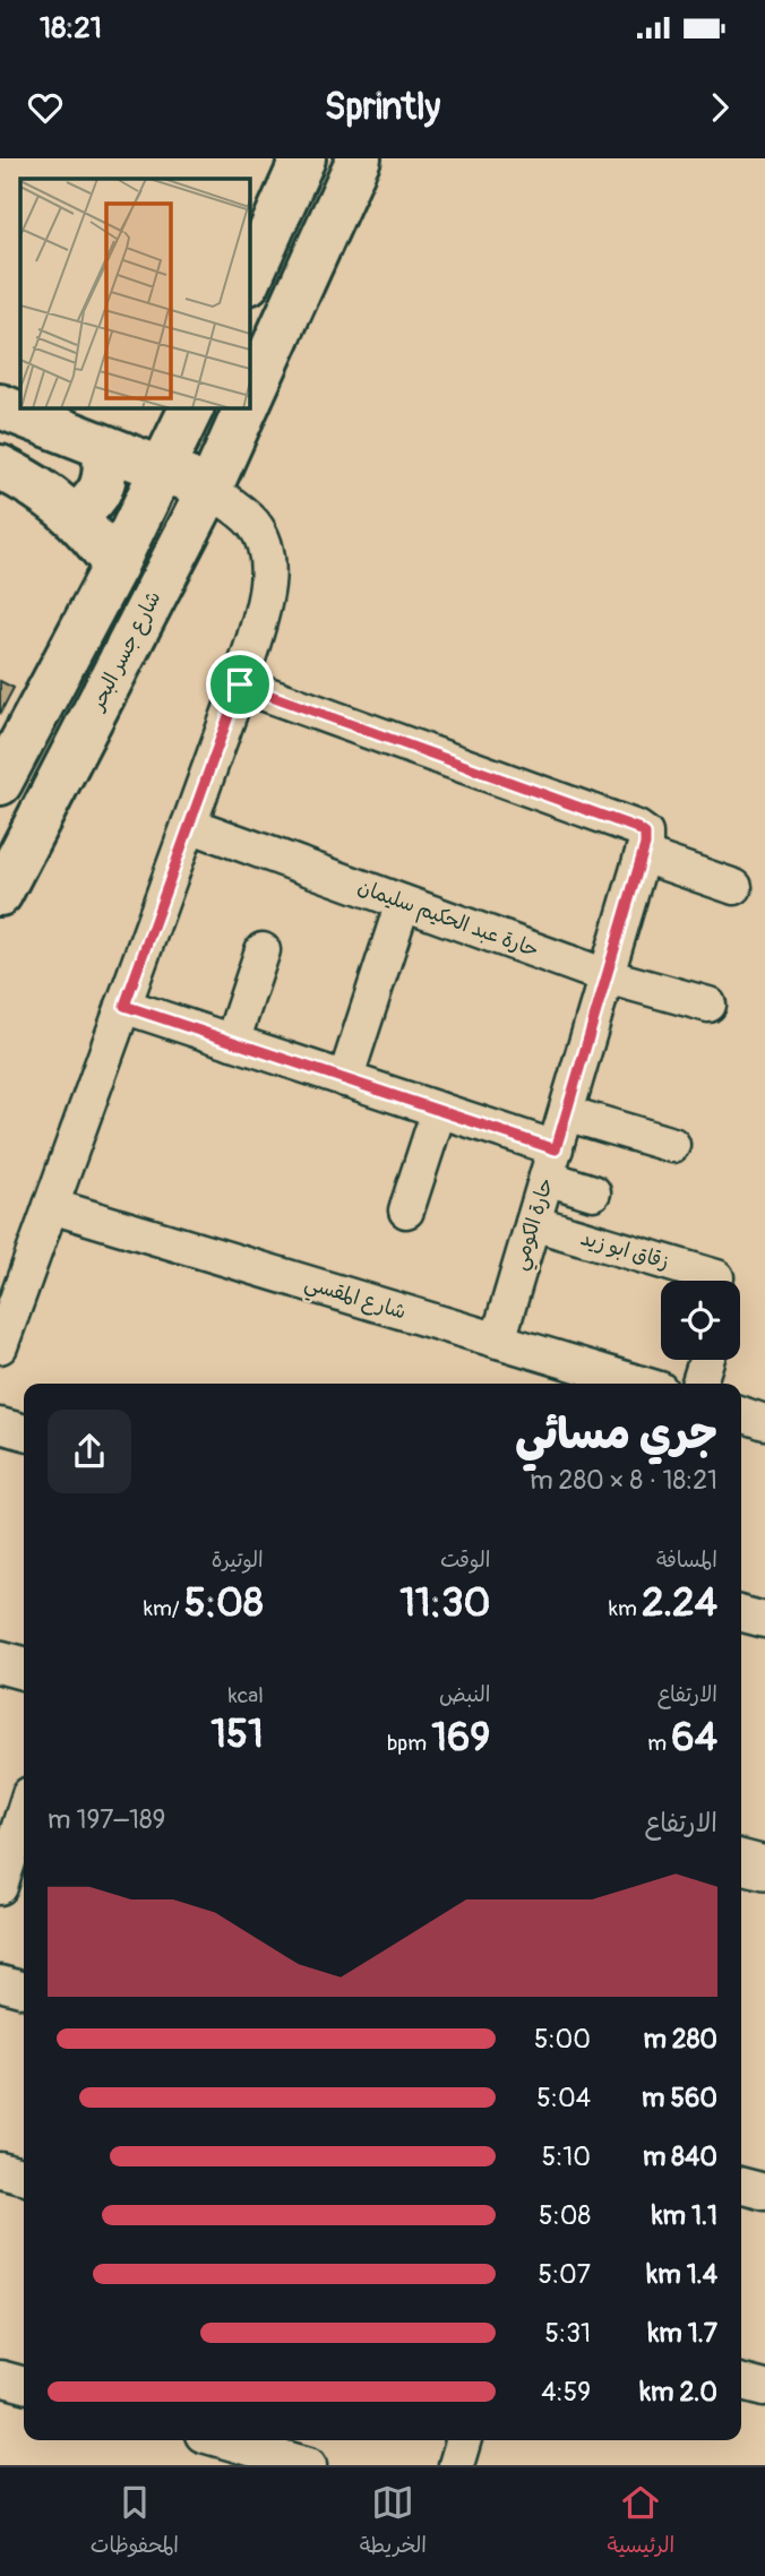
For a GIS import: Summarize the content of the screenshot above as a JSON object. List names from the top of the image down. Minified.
{"streets":{"main road":["شارع جسر البحر"],"street":["حارة عبد الحكيم سليمان","حارة الكومي","زقاق ابو زيد","شارع المقسي"]},"crossings":[["حارة عبد الحكيم سليمان","حارة الكومي"],["حارة الكومي","زقاق ابو زيد"],["حارة الكومي","شارع المقسي"]],"page":{"status":"18:21","header":"Sprintly","heading":["جري مسائي","18:21 · 8 × 280 m"],"stats":[["المسافة","2.24 km"],["الوقت","11:30"],["الوتيرة","5:08 /km"],["الارتفاع","64 m"],["النبض","169 bpm"],["kcal","151"]],"chart":["الارتفاع","189–197 m"],"list":[{"name":"280 m","note":"5:00"},{"name":"560 m","note":"5:04"},{"name":"840 m","note":"5:10"},{"name":"1.1 km","note":"5:08"},{"name":"1.4 km","note":"5:07"},{"name":"1.7 km","note":"5:31"},{"name":"2.0 km","note":"4:59"}],"tabs":["الرئيسية","الخريطة","المحفوظات"]}}
